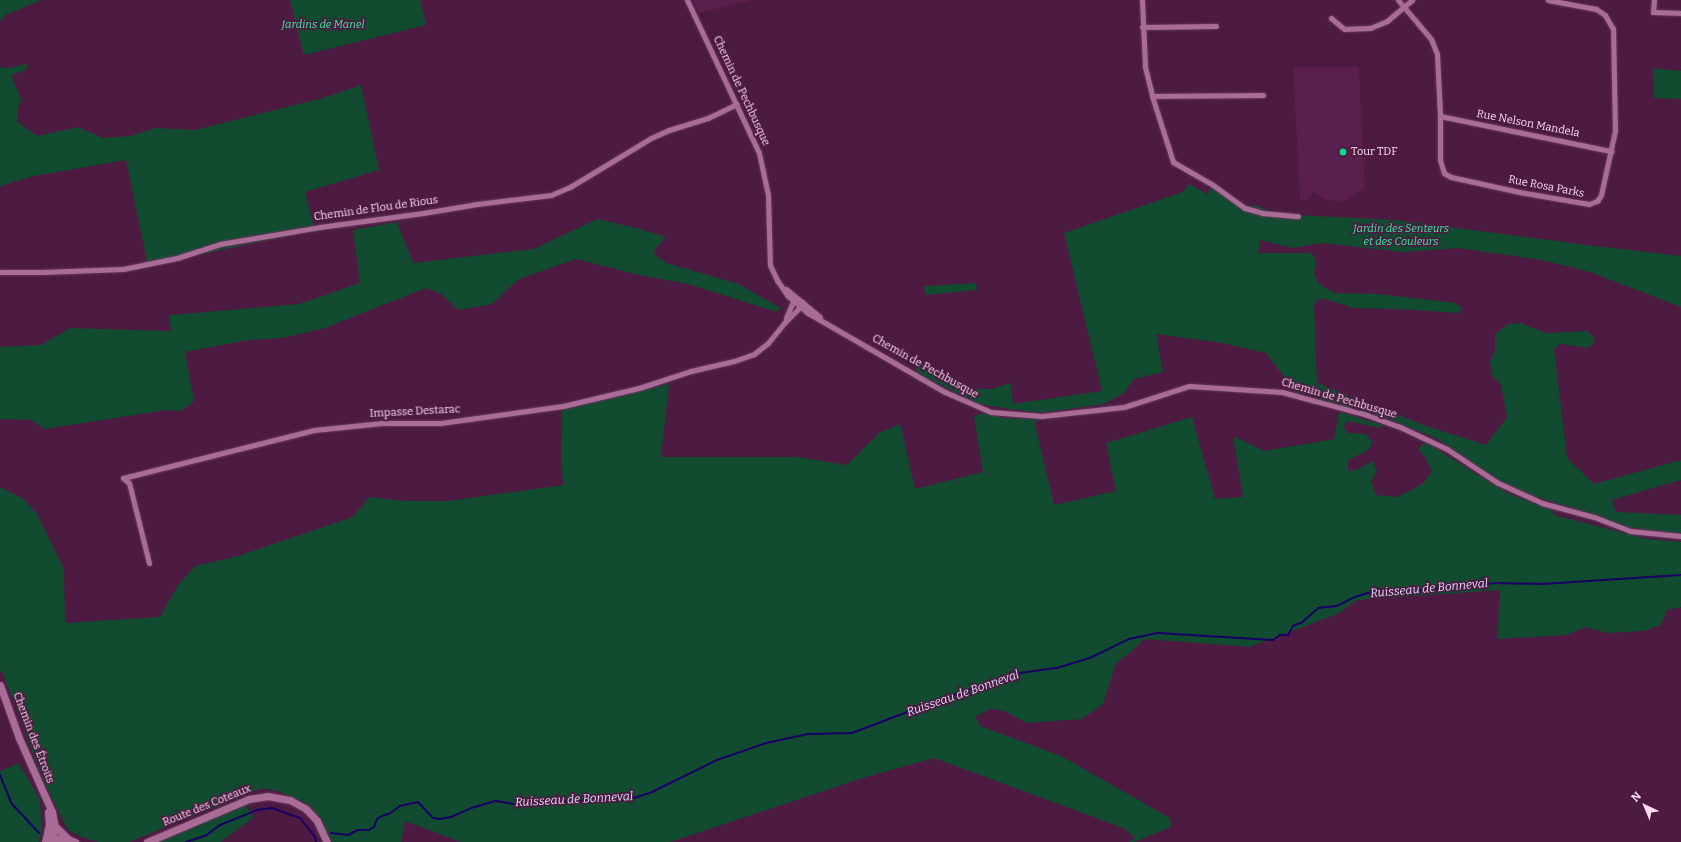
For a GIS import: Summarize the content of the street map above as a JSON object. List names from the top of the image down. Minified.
{"streets":{"street":["Chemin de Pechbusque","Rue Nelson Mandela","Rue Rosa Parks","Chemin de Flou de Rious","Impasse Destarac","Chemin des Étroits","Route des Coteaux"]},"crossings":[["Chemin de Pechbusque","Chemin de Flou de Rious"],["Chemin de Pechbusque","Impasse Destarac"],["Rue Nelson Mandela","Rue Rosa Parks"]],"water":["Ruisseau de Bonneval"],"parks":["Jardins de Manel","Jardin des Senteurs et des Couleurs"],"places":["Tour TDF"],"north":"top left"}
